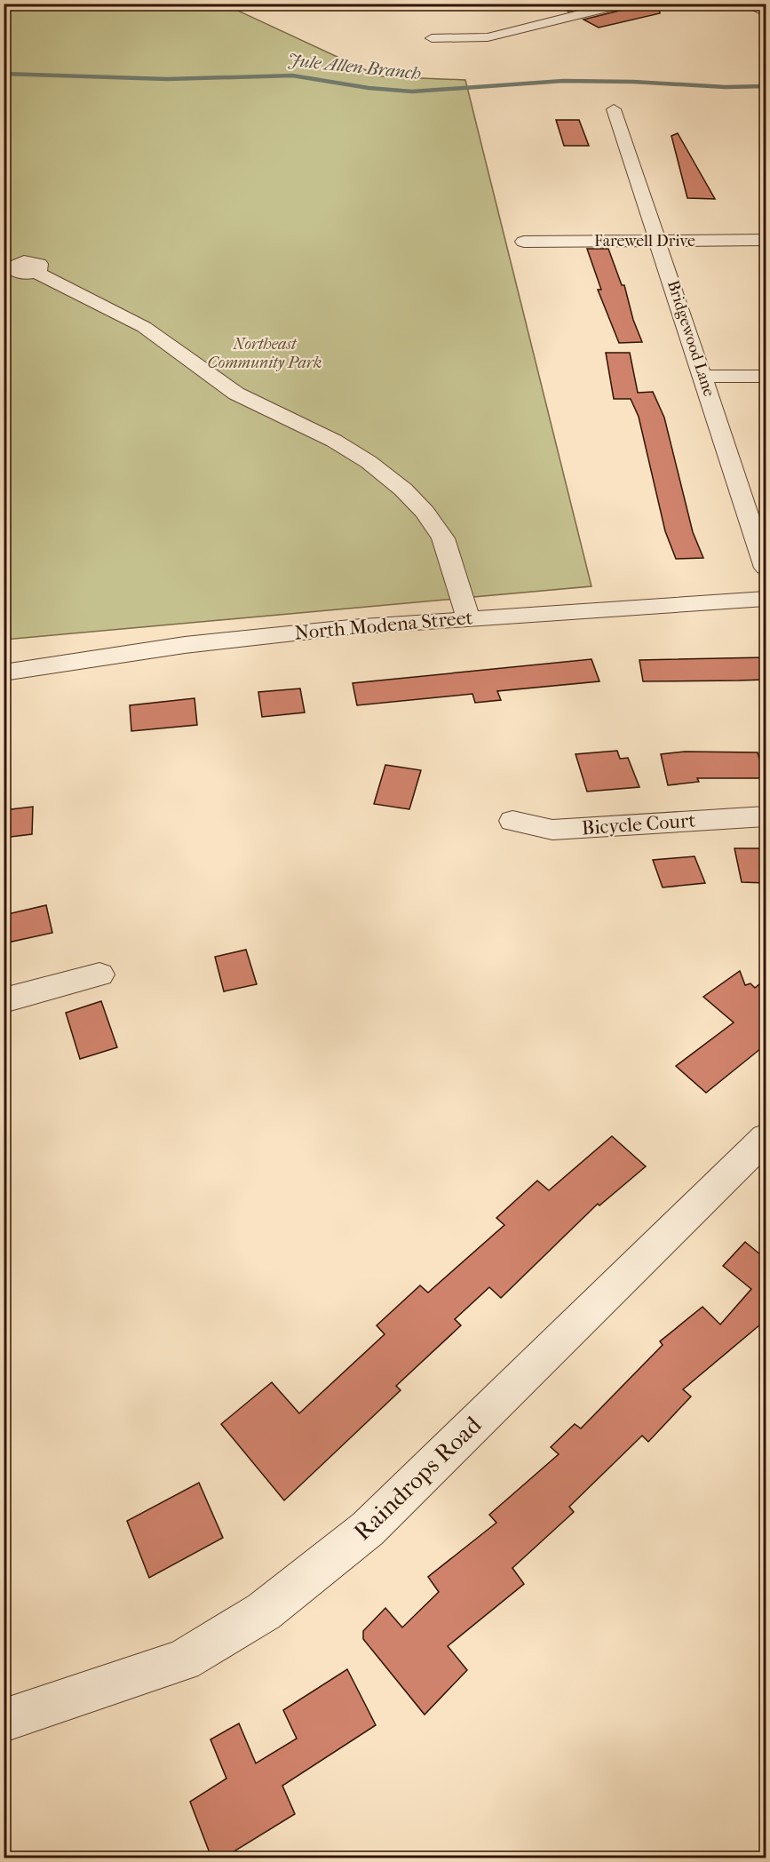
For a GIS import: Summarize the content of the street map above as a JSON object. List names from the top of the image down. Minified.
{"streets":{"street":["Farewell Drive","Bridgewood Lane","North Modena Street","Bicycle Court","Raindrops Road"]},"crossings":[["Farewell Drive","Bridgewood Lane"]],"water":["Jule Allen Branch"],"parks":["Northeast Community Park"]}
